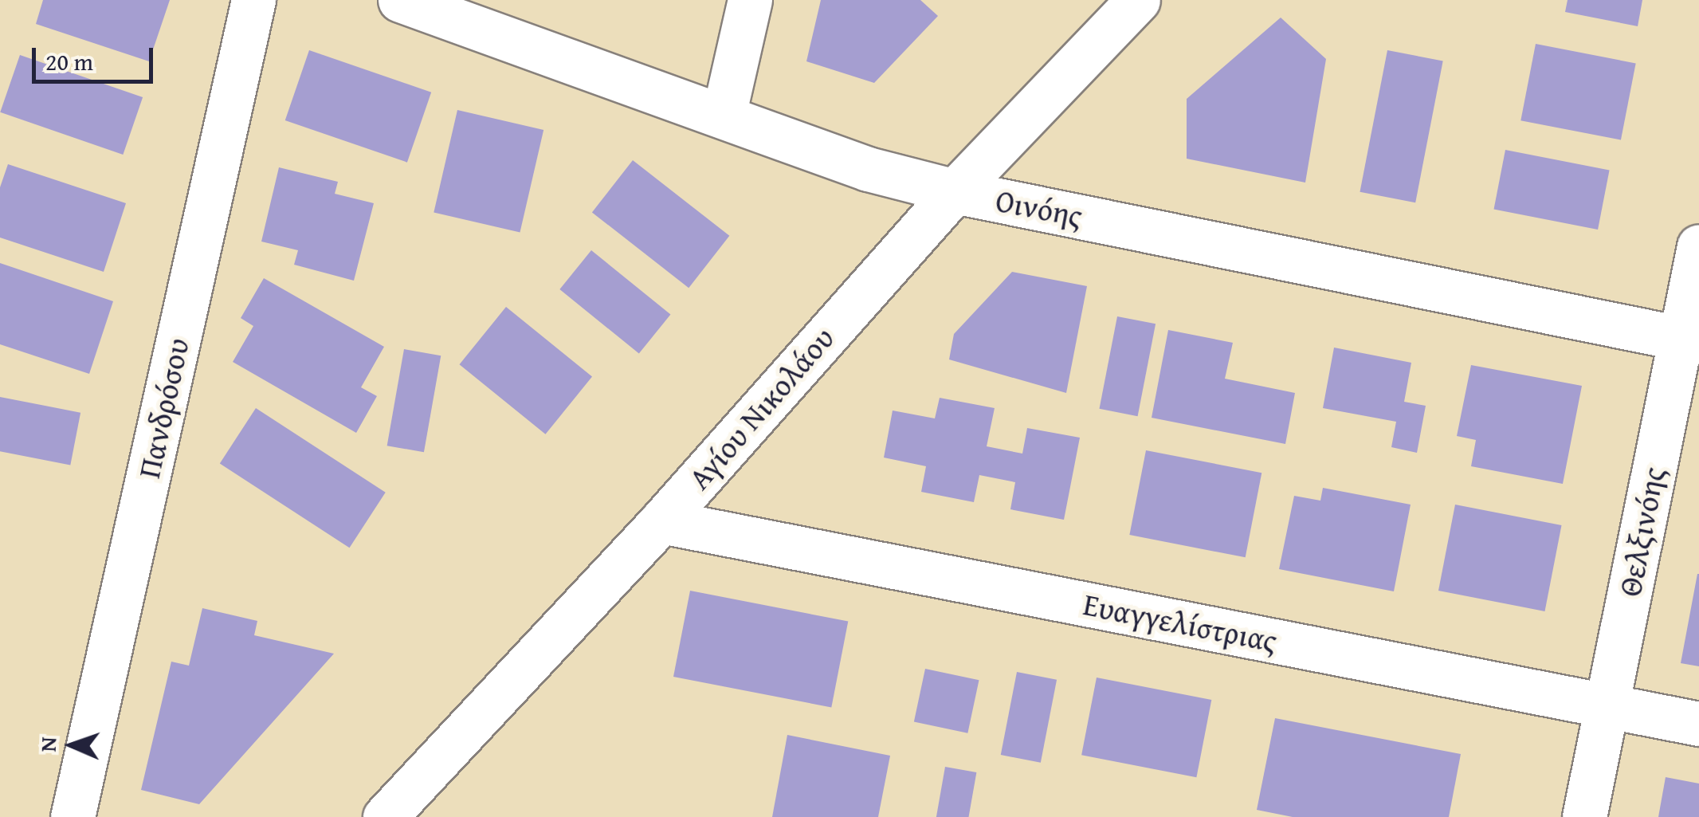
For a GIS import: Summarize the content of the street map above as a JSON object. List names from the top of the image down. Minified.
{"streets":{"street":["Οινόης","Πανδρόσου","Αγίου Νικολάου","Θελξινόης","Ευαγγελίστριας"]},"crossings":[["Οινόης","Αγίου Νικολάου"],["Οινόης","Θελξινόης"],["Αγίου Νικολάου","Ευαγγελίστριας"],["Θελξινόης","Ευαγγελίστριας"]],"scale_bar":"20 m","north":"left"}
